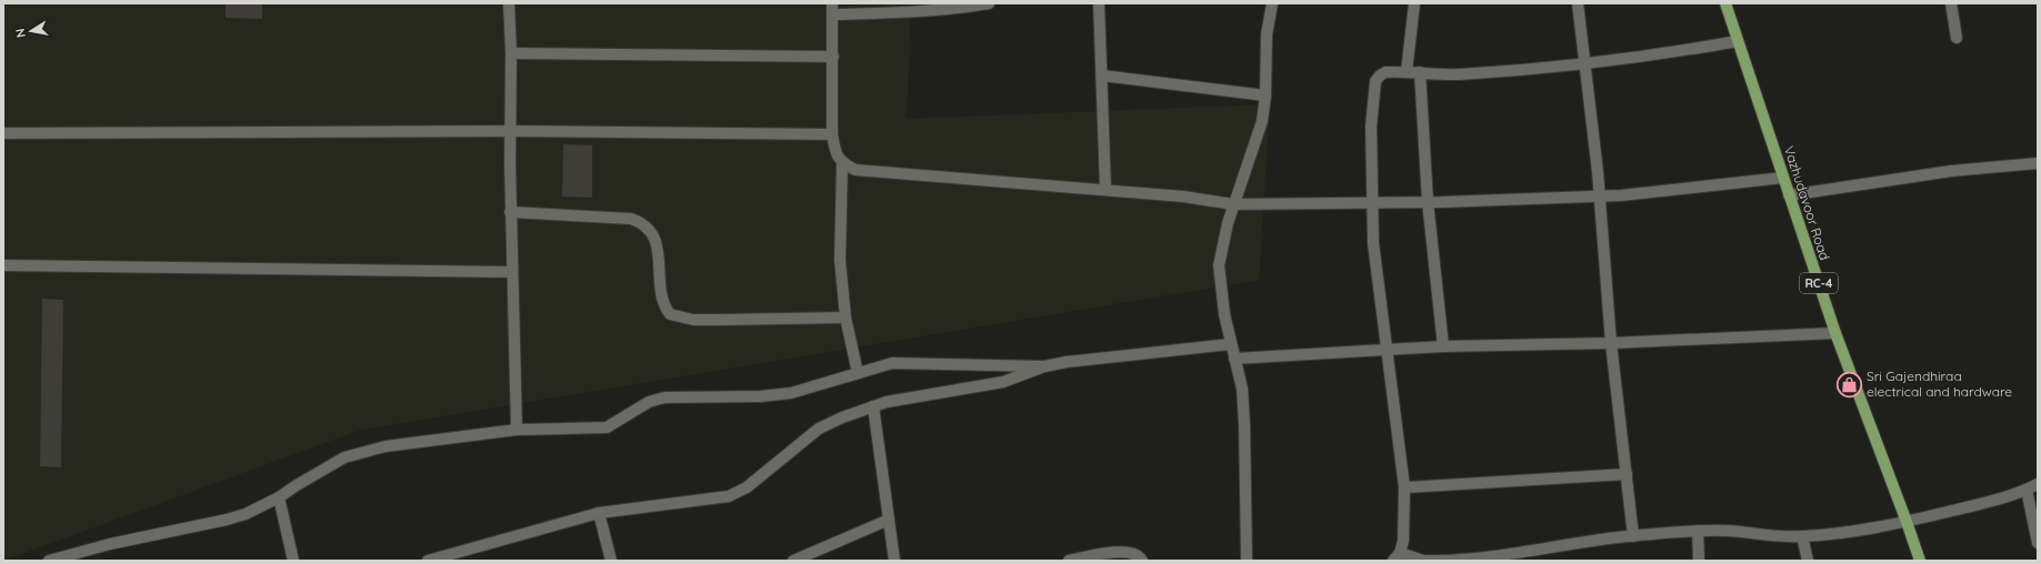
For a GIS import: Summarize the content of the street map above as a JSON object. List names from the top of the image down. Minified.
{"streets":{"main road":["Vazhudavoor Road","RC-4"]},"places":{"shop":["Sri Gajendhiraa electrical and hardware"]},"north":"left"}
